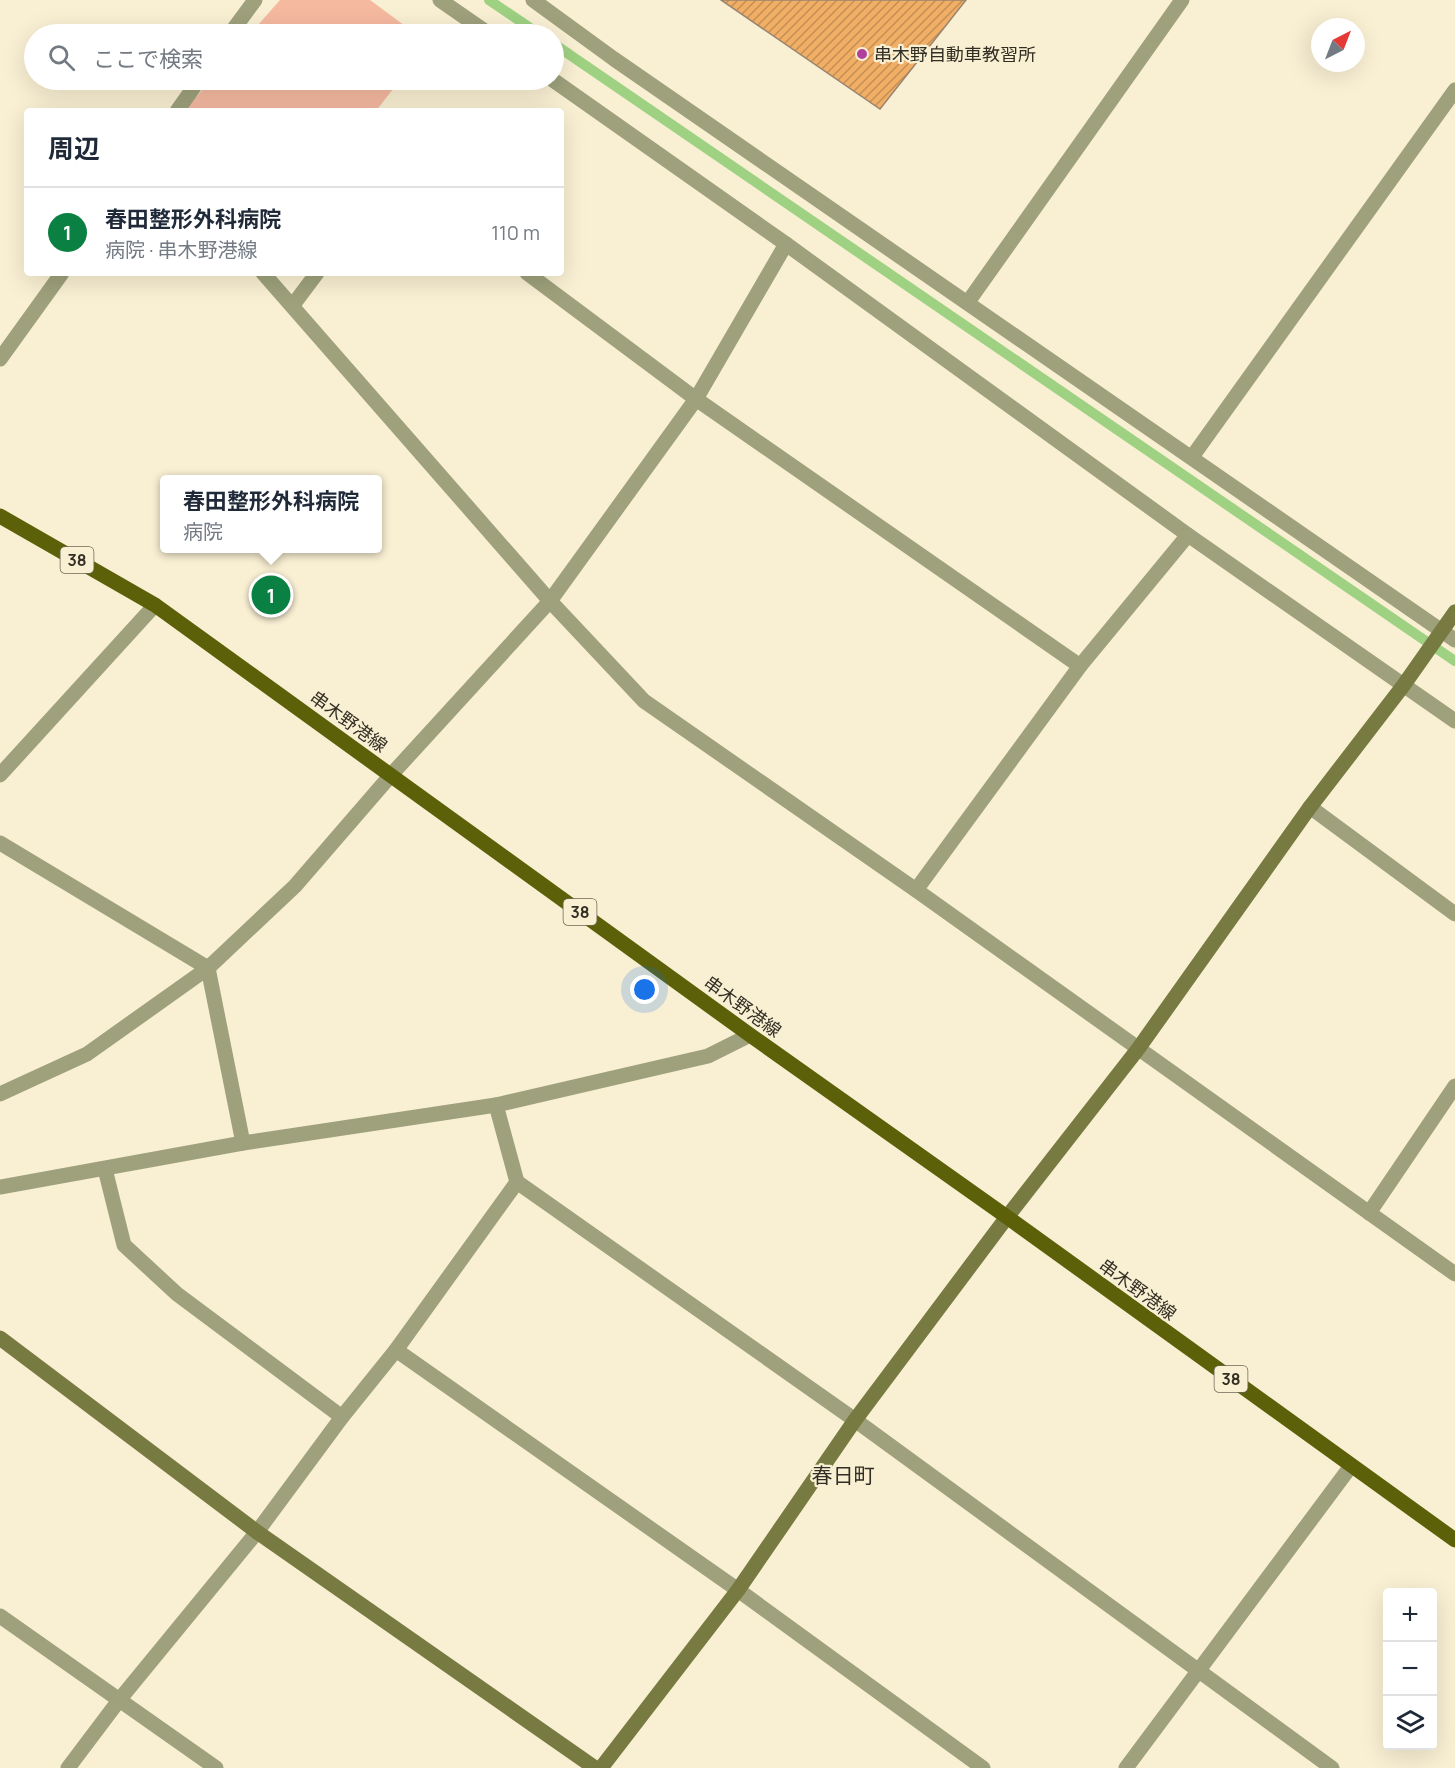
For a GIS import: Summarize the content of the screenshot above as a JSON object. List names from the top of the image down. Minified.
{"streets":{"main road":["38","串木野港線"]},"districts":["春日町"],"places":["串木野自動車教習所"],"north":"top right","page":{"search":"ここで検索","heading":"周辺","list":[{"mark":"1","name":"春田整形外科病院","note":"病院 · 串木野港線","value":"110 m"}],"popup":["春田整形外科病院","病院"],"pins":"1","map_buttons":["+","−"]}}
